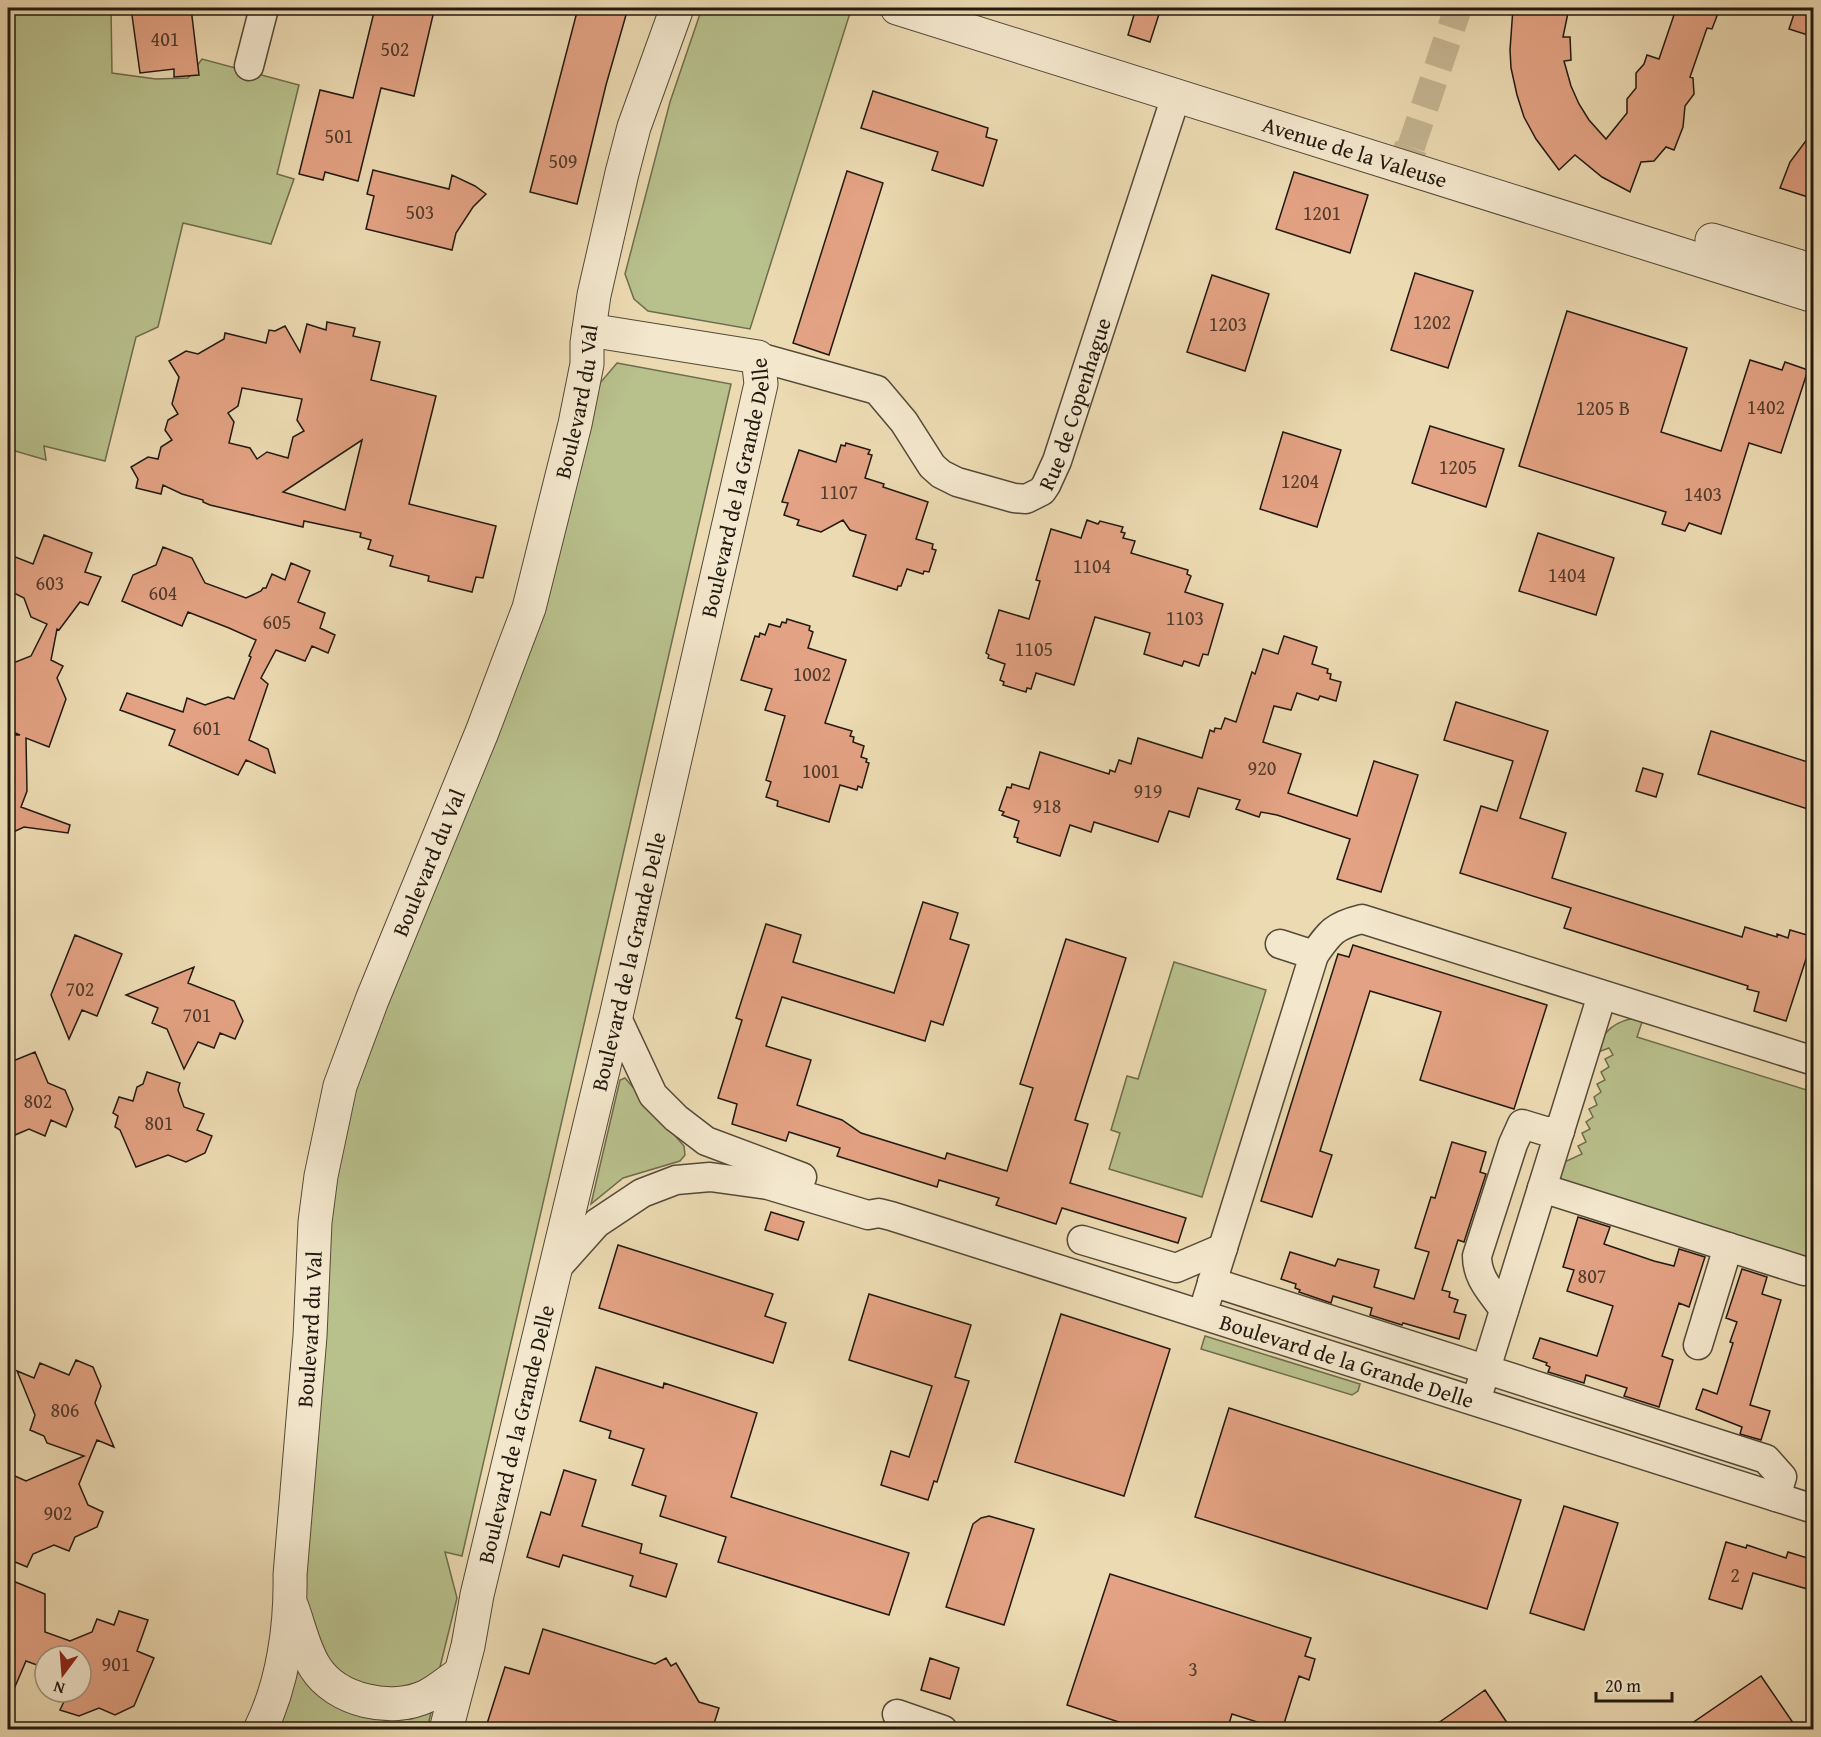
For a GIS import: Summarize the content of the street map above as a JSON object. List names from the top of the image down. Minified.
{"streets":{"street":["Avenue de la Valeuse","Boulevard du Val","Rue de Copenhague","Boulevard de la Grande Delle"]},"crossings":[["Avenue de la Valeuse","Rue de Copenhague"],["Boulevard du Val","Boulevard de la Grande Delle"],["Rue de Copenhague","Boulevard de la Grande Delle"]],"house_numbers":["401","502","501","509","503","1201","1202","1203","1402","1205 B","1205","1204","1107","1403","1104","1404","603","604","1103","605","1105","1002","601","920","1001","919","918","702","701","802","801","807","806","902","2","901","3"],"scale_bar":"20 m","north":"bottom"}
